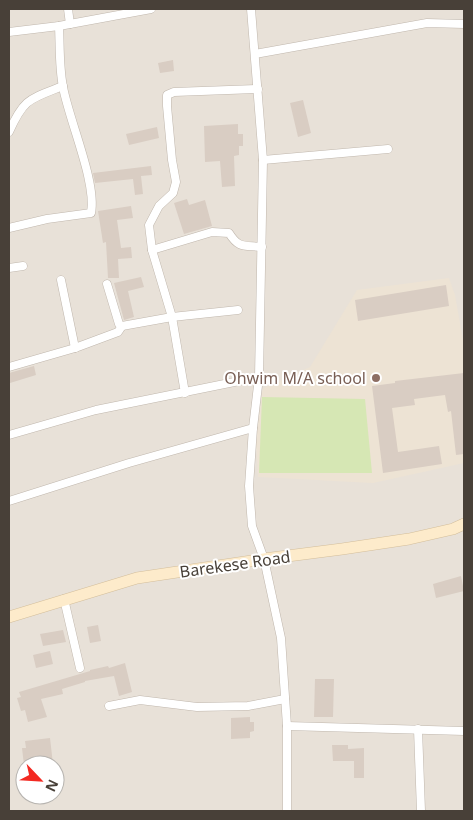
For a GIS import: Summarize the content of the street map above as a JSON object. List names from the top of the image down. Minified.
{"streets":{"main road":["Barekese Road"]},"places":["Ohwim M/A school"],"north":"bottom right"}
